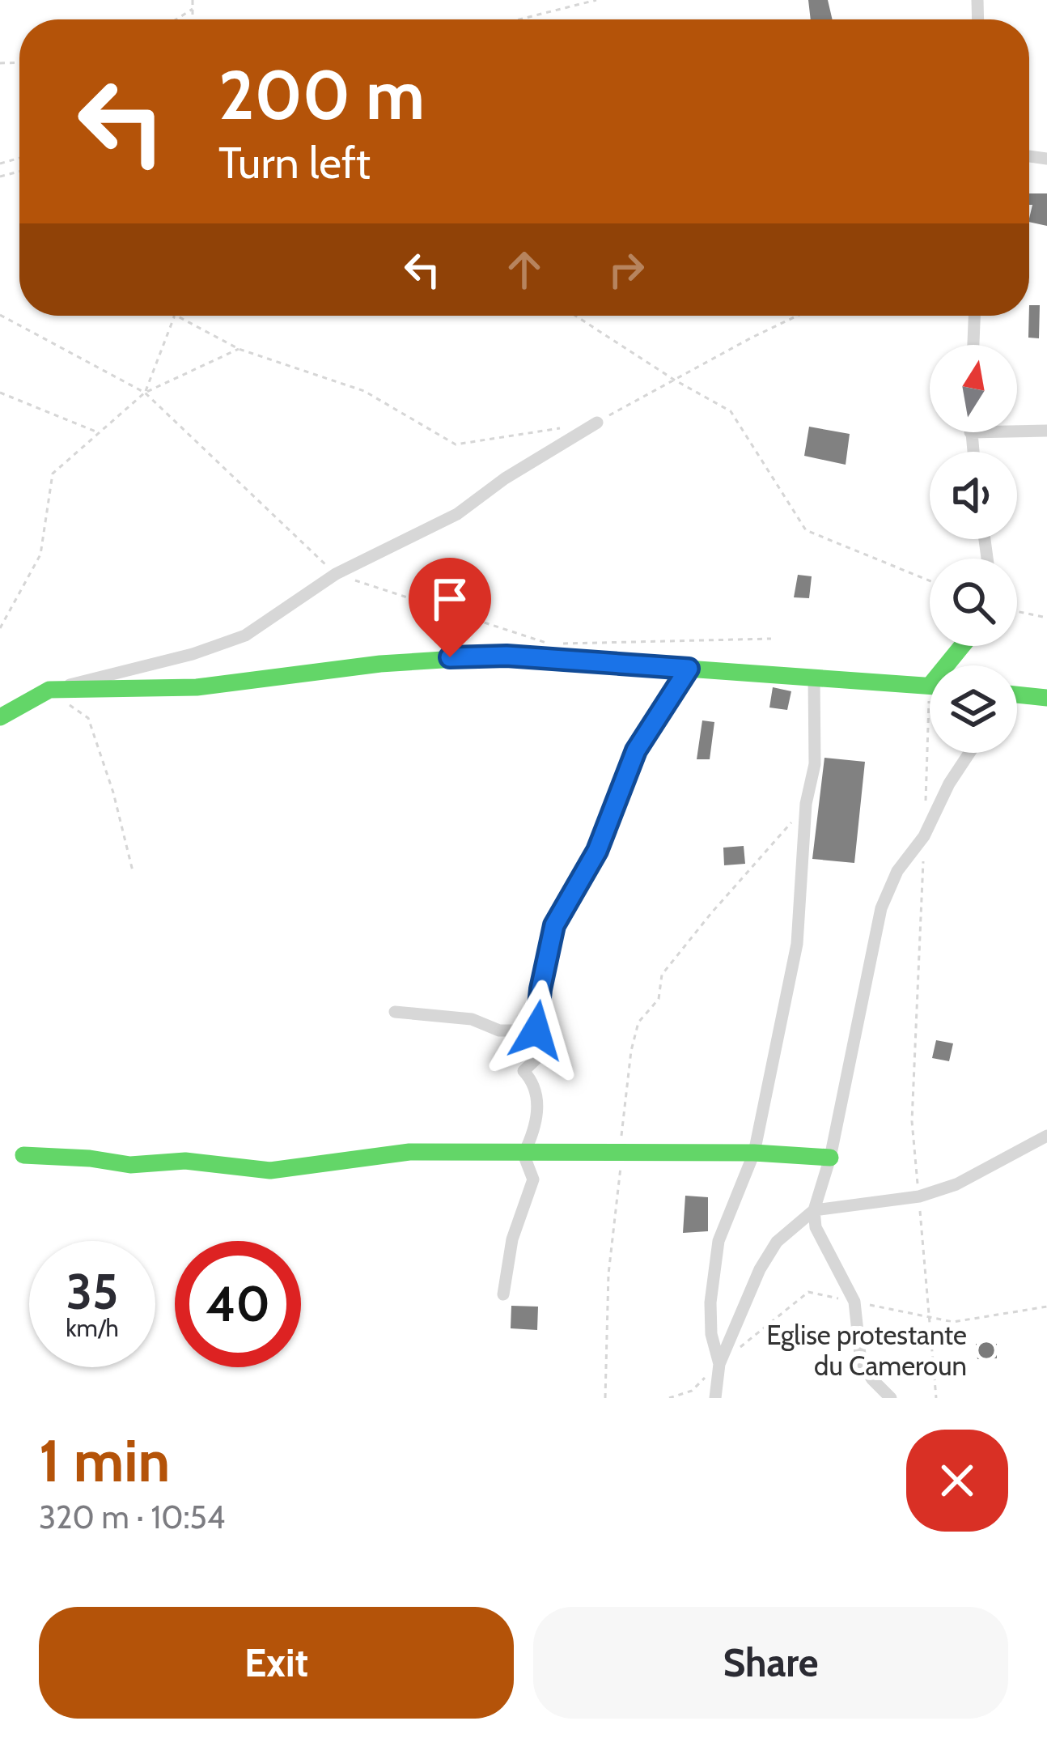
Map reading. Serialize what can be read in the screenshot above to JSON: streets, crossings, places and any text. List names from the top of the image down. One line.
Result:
{"places":["Eglise protestante du Cameroun"],"north":"top","page":{"turn":["200 m","Turn left"],"speed":"35 km/h","limit":"40","heading":["1 min","320 m · 10:54"],"buttons":["Exit","Share"]}}
